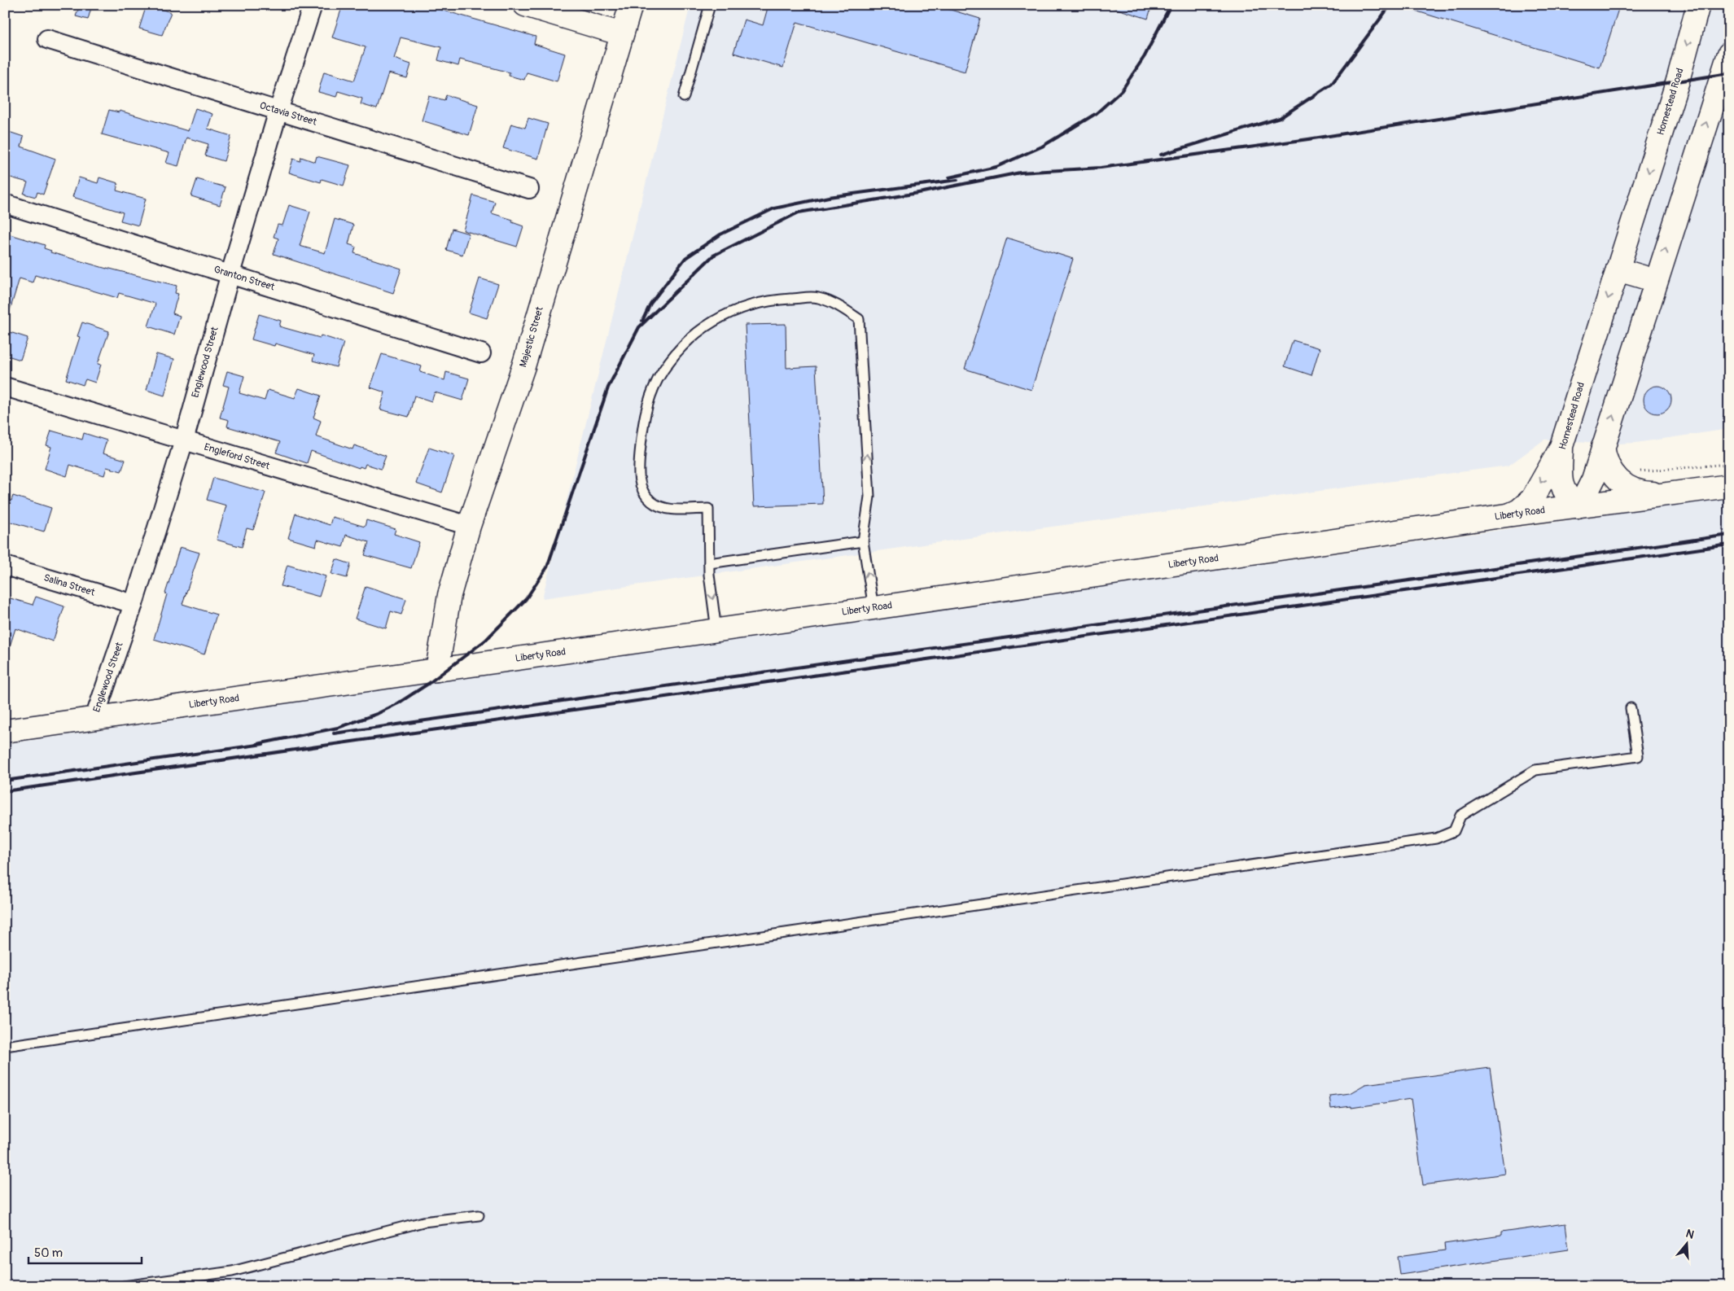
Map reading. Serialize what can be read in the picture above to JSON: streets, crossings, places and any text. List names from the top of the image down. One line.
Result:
{"streets":{"main road":["Homestead Road","Majestic Street","Liberty Road"],"street":["Octavia Street","Granton Street","Englewood Street","Engleford Street","Salina Street"]},"crossings":[["Homestead Road","Liberty Road"],["Octavia Street","Englewood Street"],["Granton Street","Englewood Street"],["Majestic Street","Engleford Street"],["Majestic Street","Liberty Road"],["Englewood Street","Engleford Street"],["Englewood Street","Liberty Road"],["Englewood Street","Salina Street"]],"scale_bar":"50 m","north":"top"}
